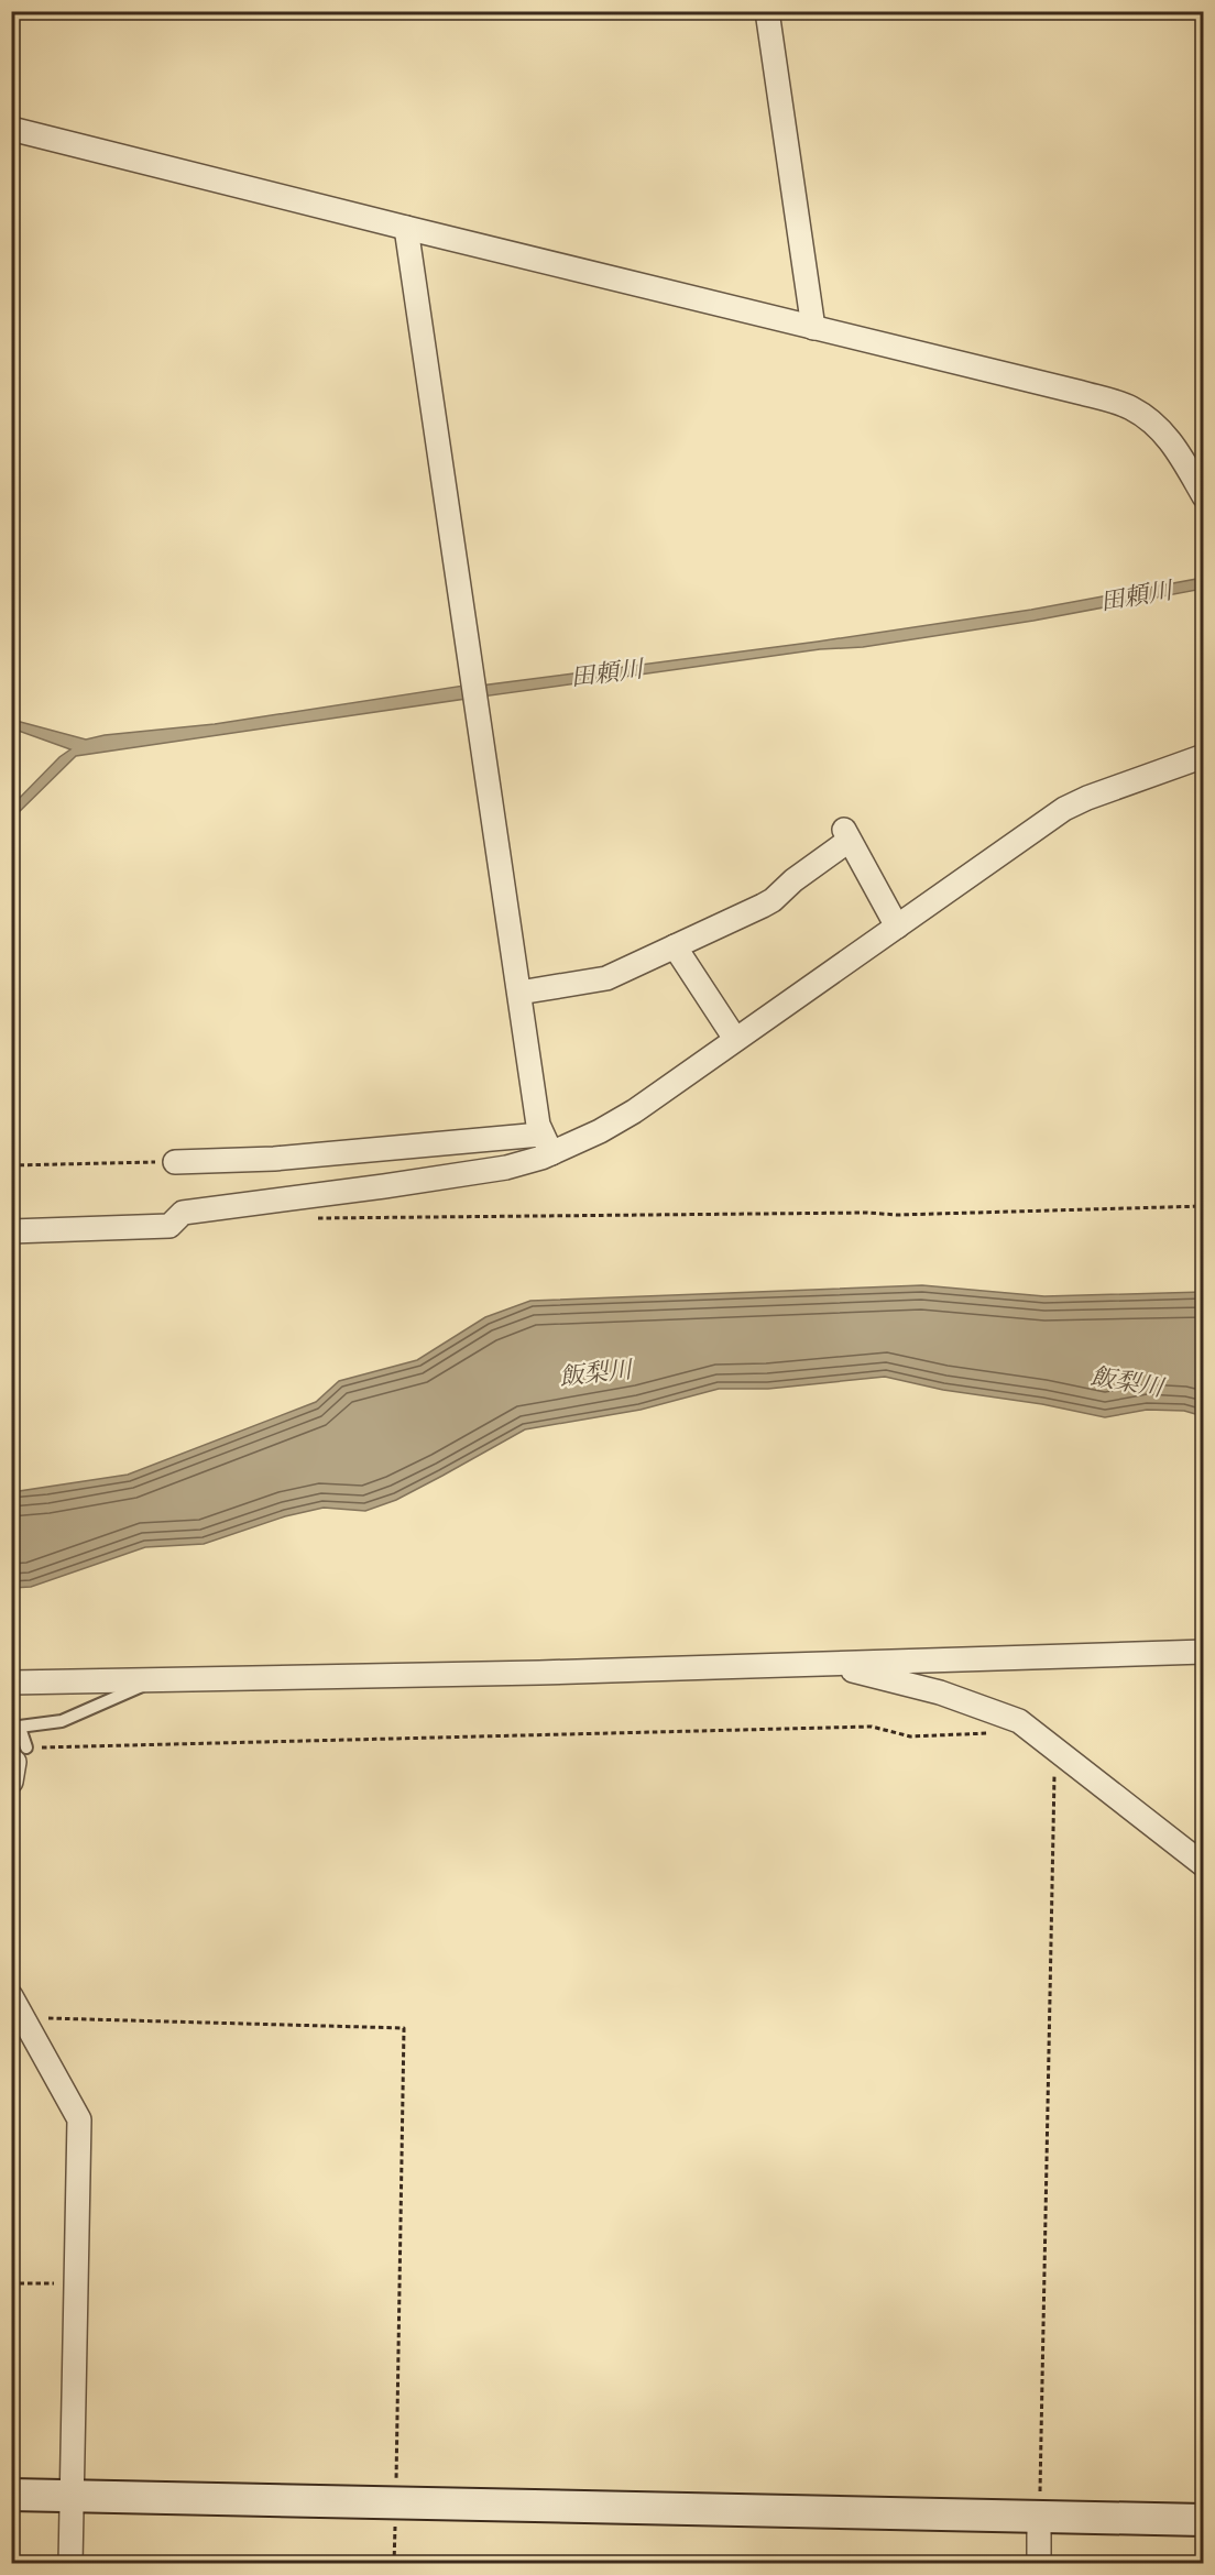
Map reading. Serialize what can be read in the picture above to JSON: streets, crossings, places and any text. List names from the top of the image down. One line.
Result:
{"water":["田頼川","飯梨川"]}
